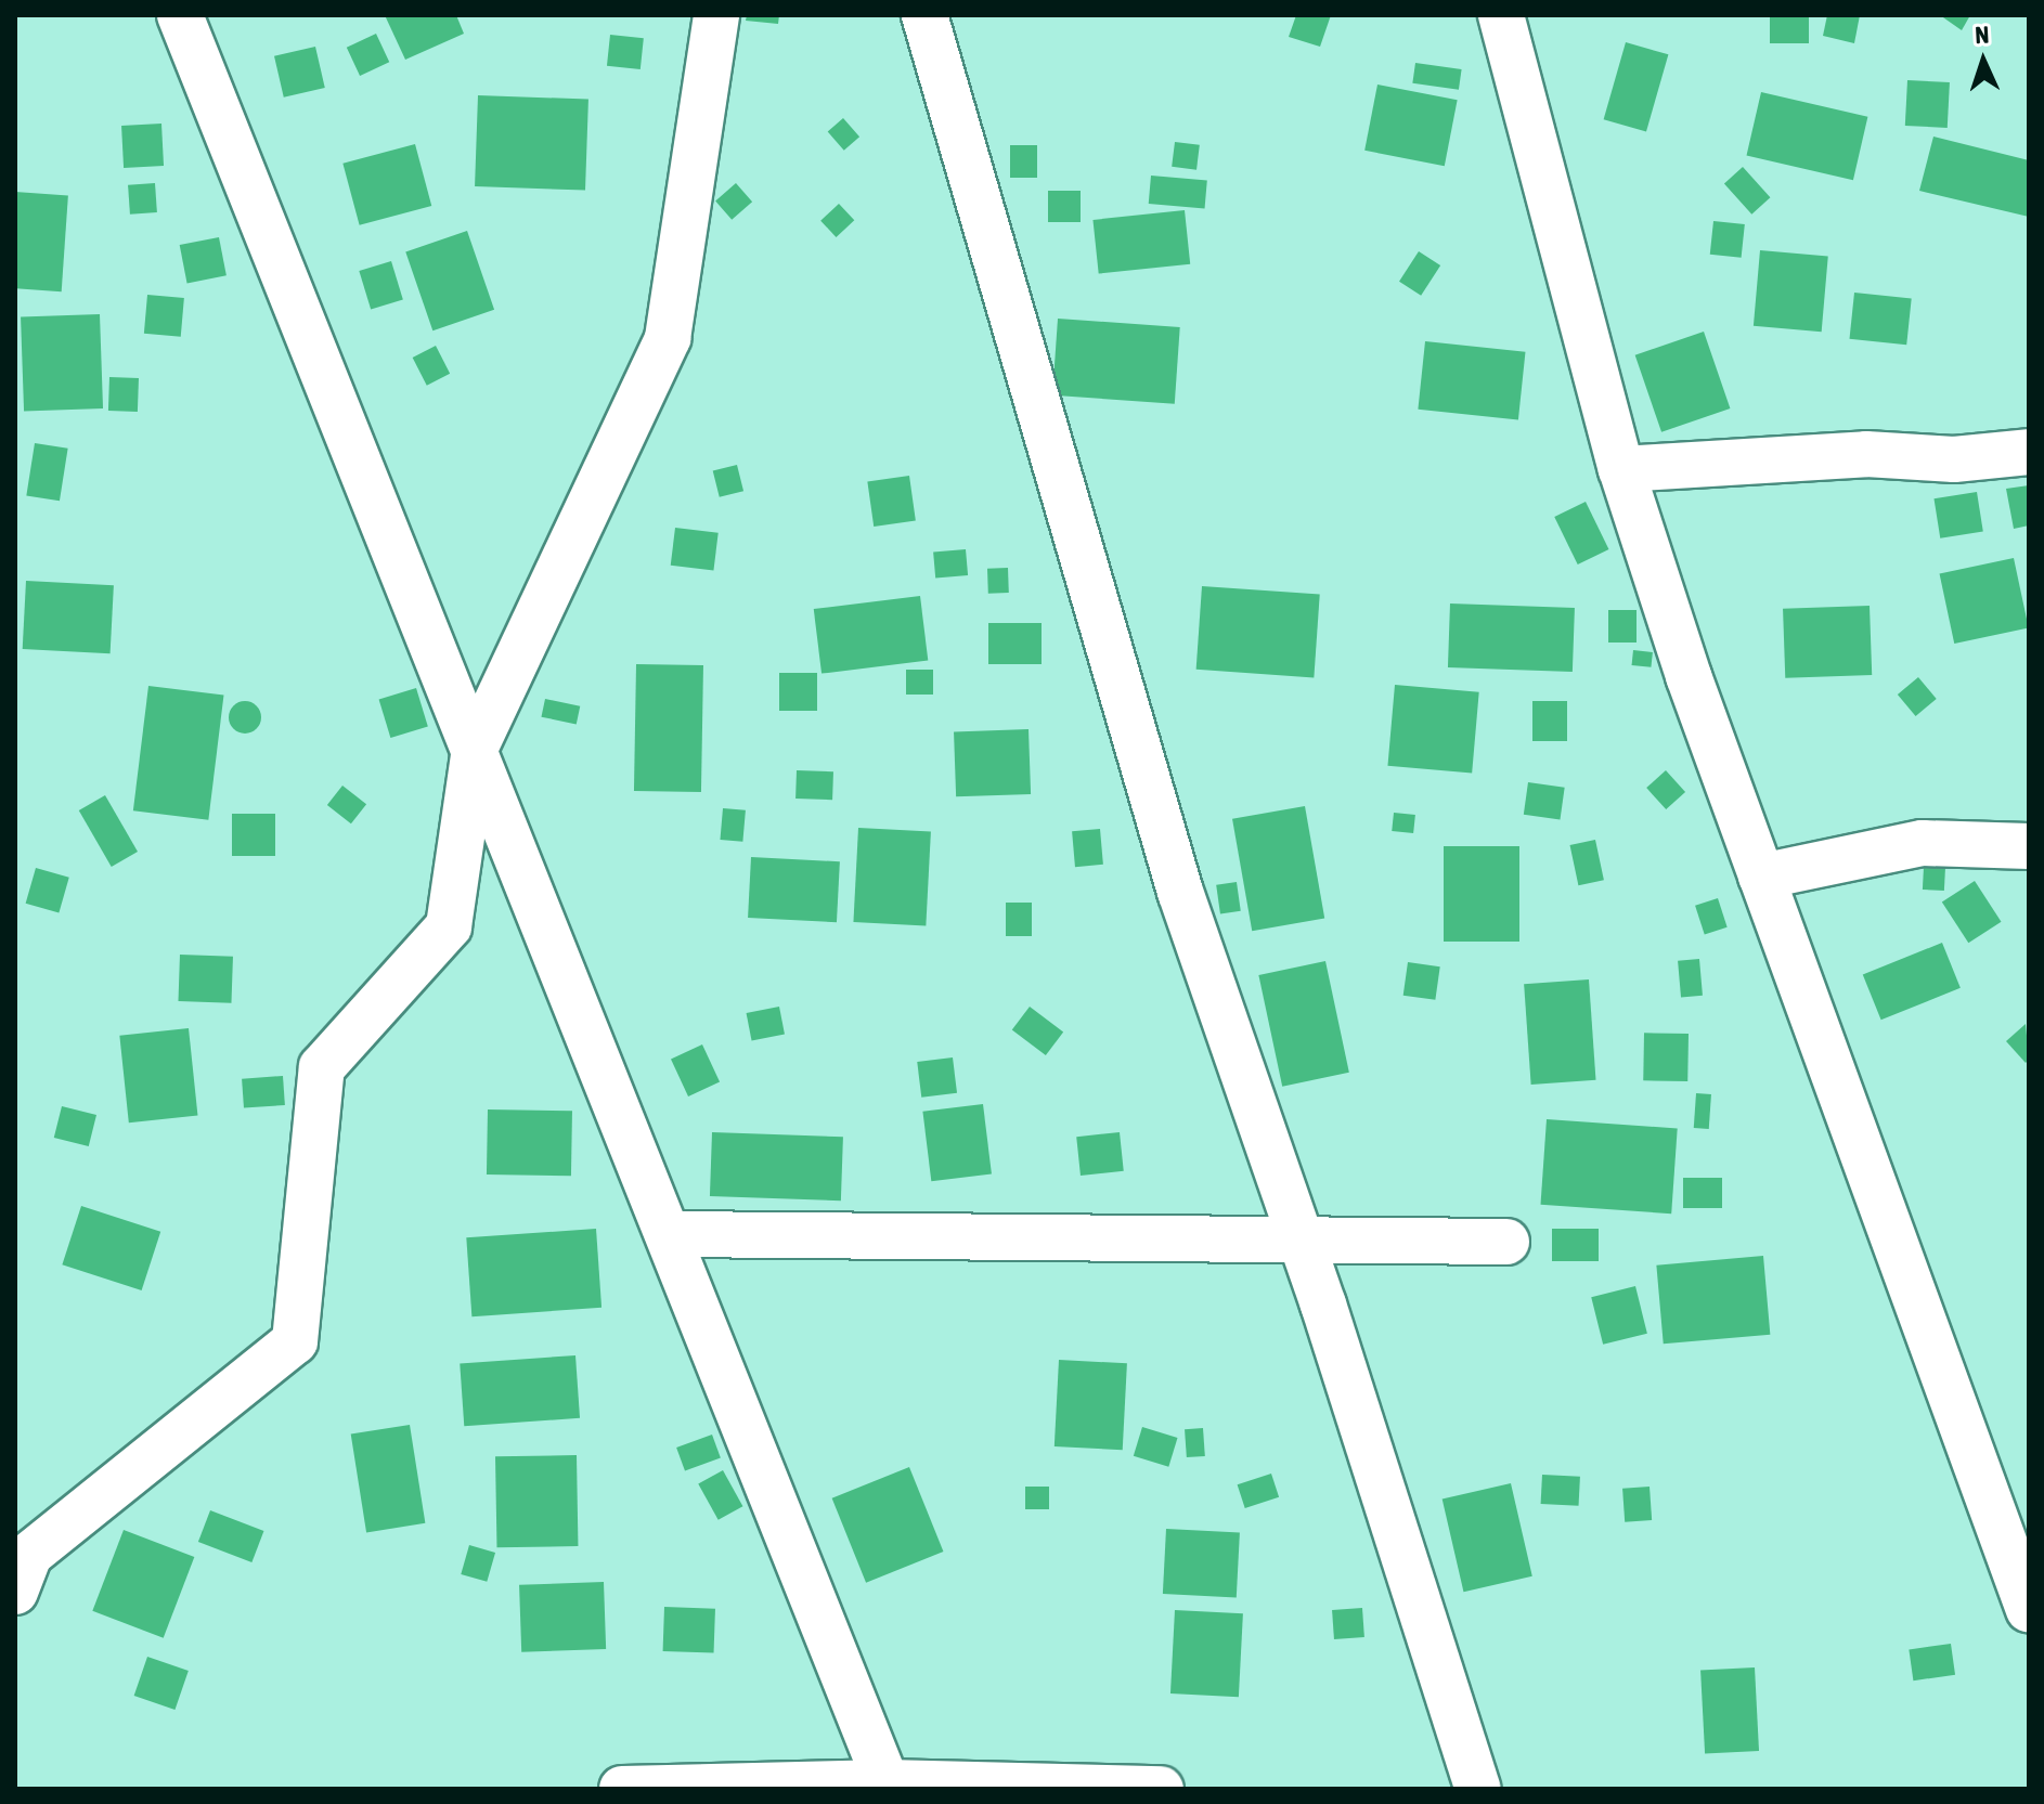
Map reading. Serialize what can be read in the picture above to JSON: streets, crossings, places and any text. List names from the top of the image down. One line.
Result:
{"north":"top"}
